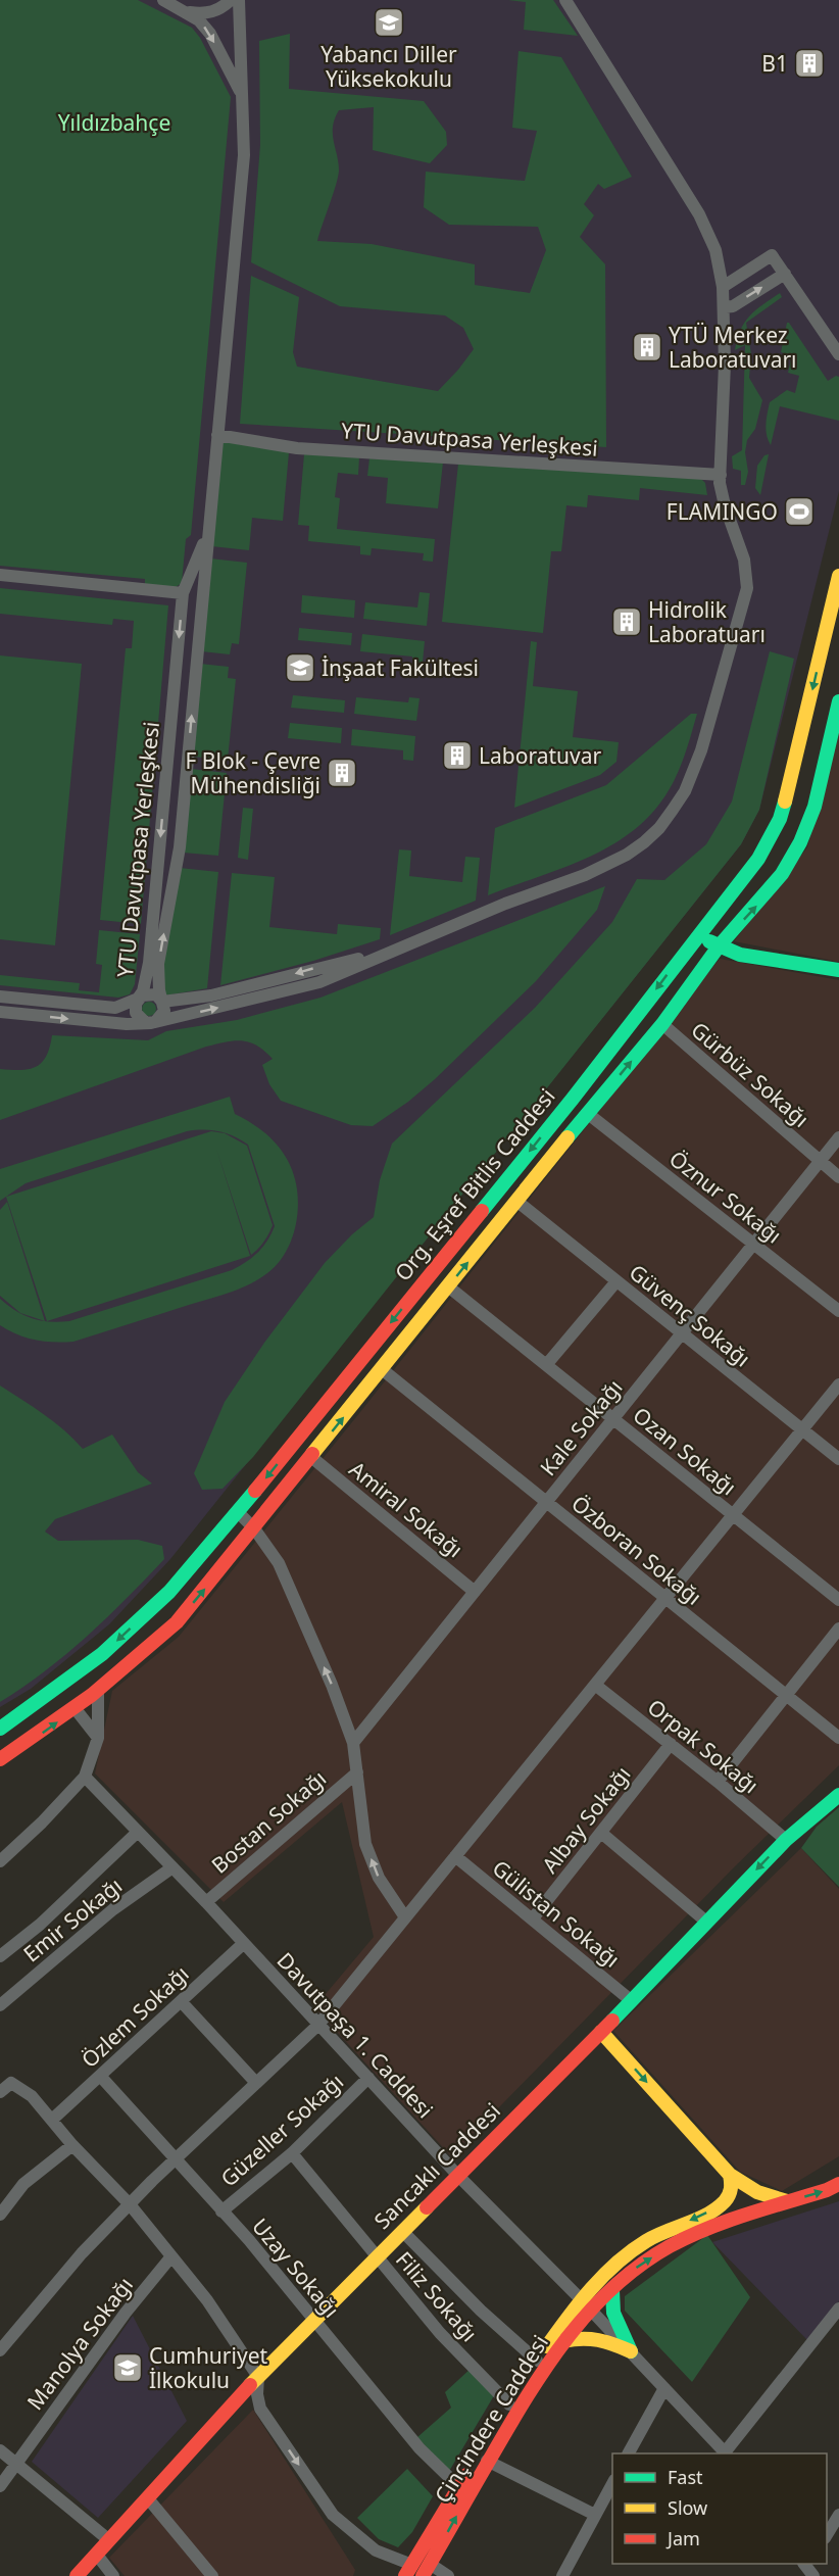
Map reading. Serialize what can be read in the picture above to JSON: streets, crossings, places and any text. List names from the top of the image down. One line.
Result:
{"streets":{"street":["YTU Davutpasa Yerleşkesi","Gürbüz Sokağı","Org. Eşref Bitlis Caddesi","Öznur Sokağı","Güvenç Sokağı","Kale Sokağı","Ozan Sokağı","Amiral Sokağı","Özboran Sokağı","Orpak Sokağı","Albay Sokağı","Bostan Sokağı","Gülistan Sokağı","Emir Sokağı","Özlem Sokağı","Davutpaşa 1. Caddesi","Güzeller Sokağı","Sancaklı Caddesi","Uzay Sokağı","Filiz Sokağı","Manolya Sokağı","Çinçindere Caddesi"]},"crossings":[["Gürbüz Sokağı","Org. Eşref Bitlis Caddesi"],["Gürbüz Sokağı","Kale Sokağı"],["Org. Eşref Bitlis Caddesi","Öznur Sokağı"],["Org. Eşref Bitlis Caddesi","Güvenç Sokağı"],["Org. Eşref Bitlis Caddesi","Ozan Sokağı"],["Org. Eşref Bitlis Caddesi","Amiral Sokağı"],["Org. Eşref Bitlis Caddesi","Özboran Sokağı"],["Öznur Sokağı","Kale Sokağı"],["Güvenç Sokağı","Kale Sokağı"],["Kale Sokağı","Ozan Sokağı"],["Kale Sokağı","Amiral Sokağı"],["Kale Sokağı","Özboran Sokağı"],["Orpak Sokağı","Albay Sokağı"],["Orpak Sokağı","Sancaklı Caddesi"],["Albay Sokağı","Gülistan Sokağı"],["Bostan Sokağı","Davutpaşa 1. Caddesi"],["Gülistan Sokağı","Sancaklı Caddesi"],["Emir Sokağı","Davutpaşa 1. Caddesi"],["Özlem Sokağı","Davutpaşa 1. Caddesi"],["Özlem Sokağı","Uzay Sokağı"],["Davutpaşa 1. Caddesi","Güzeller Sokağı"],["Davutpaşa 1. Caddesi","Sancaklı Caddesi"],["Davutpaşa 1. Caddesi","Çinçindere Caddesi"],["Güzeller Sokağı","Uzay Sokağı"],["Güzeller Sokağı","Filiz Sokağı"],["Sancaklı Caddesi","Uzay Sokağı"],["Sancaklı Caddesi","Filiz Sokağı"],["Uzay Sokağı","Çinçindere Caddesi"],["Filiz Sokağı","Çinçindere Caddesi"]],"parks":["Yıldızbahçe"],"places":{"school or university":["Yabancı Diller Yüksekokulu","İnşaat Fakültesi","Cumhuriyet İlkokulu"],"building":["B1","YTÜ Merkez Laboratuvarı","Hidrolik Laboratuarı","Laboratuvar","F Blok - Çevre Mühendisliği"],"sports":["FLAMINGO"]},"legend":["Fast","Slow","Jam"]}
